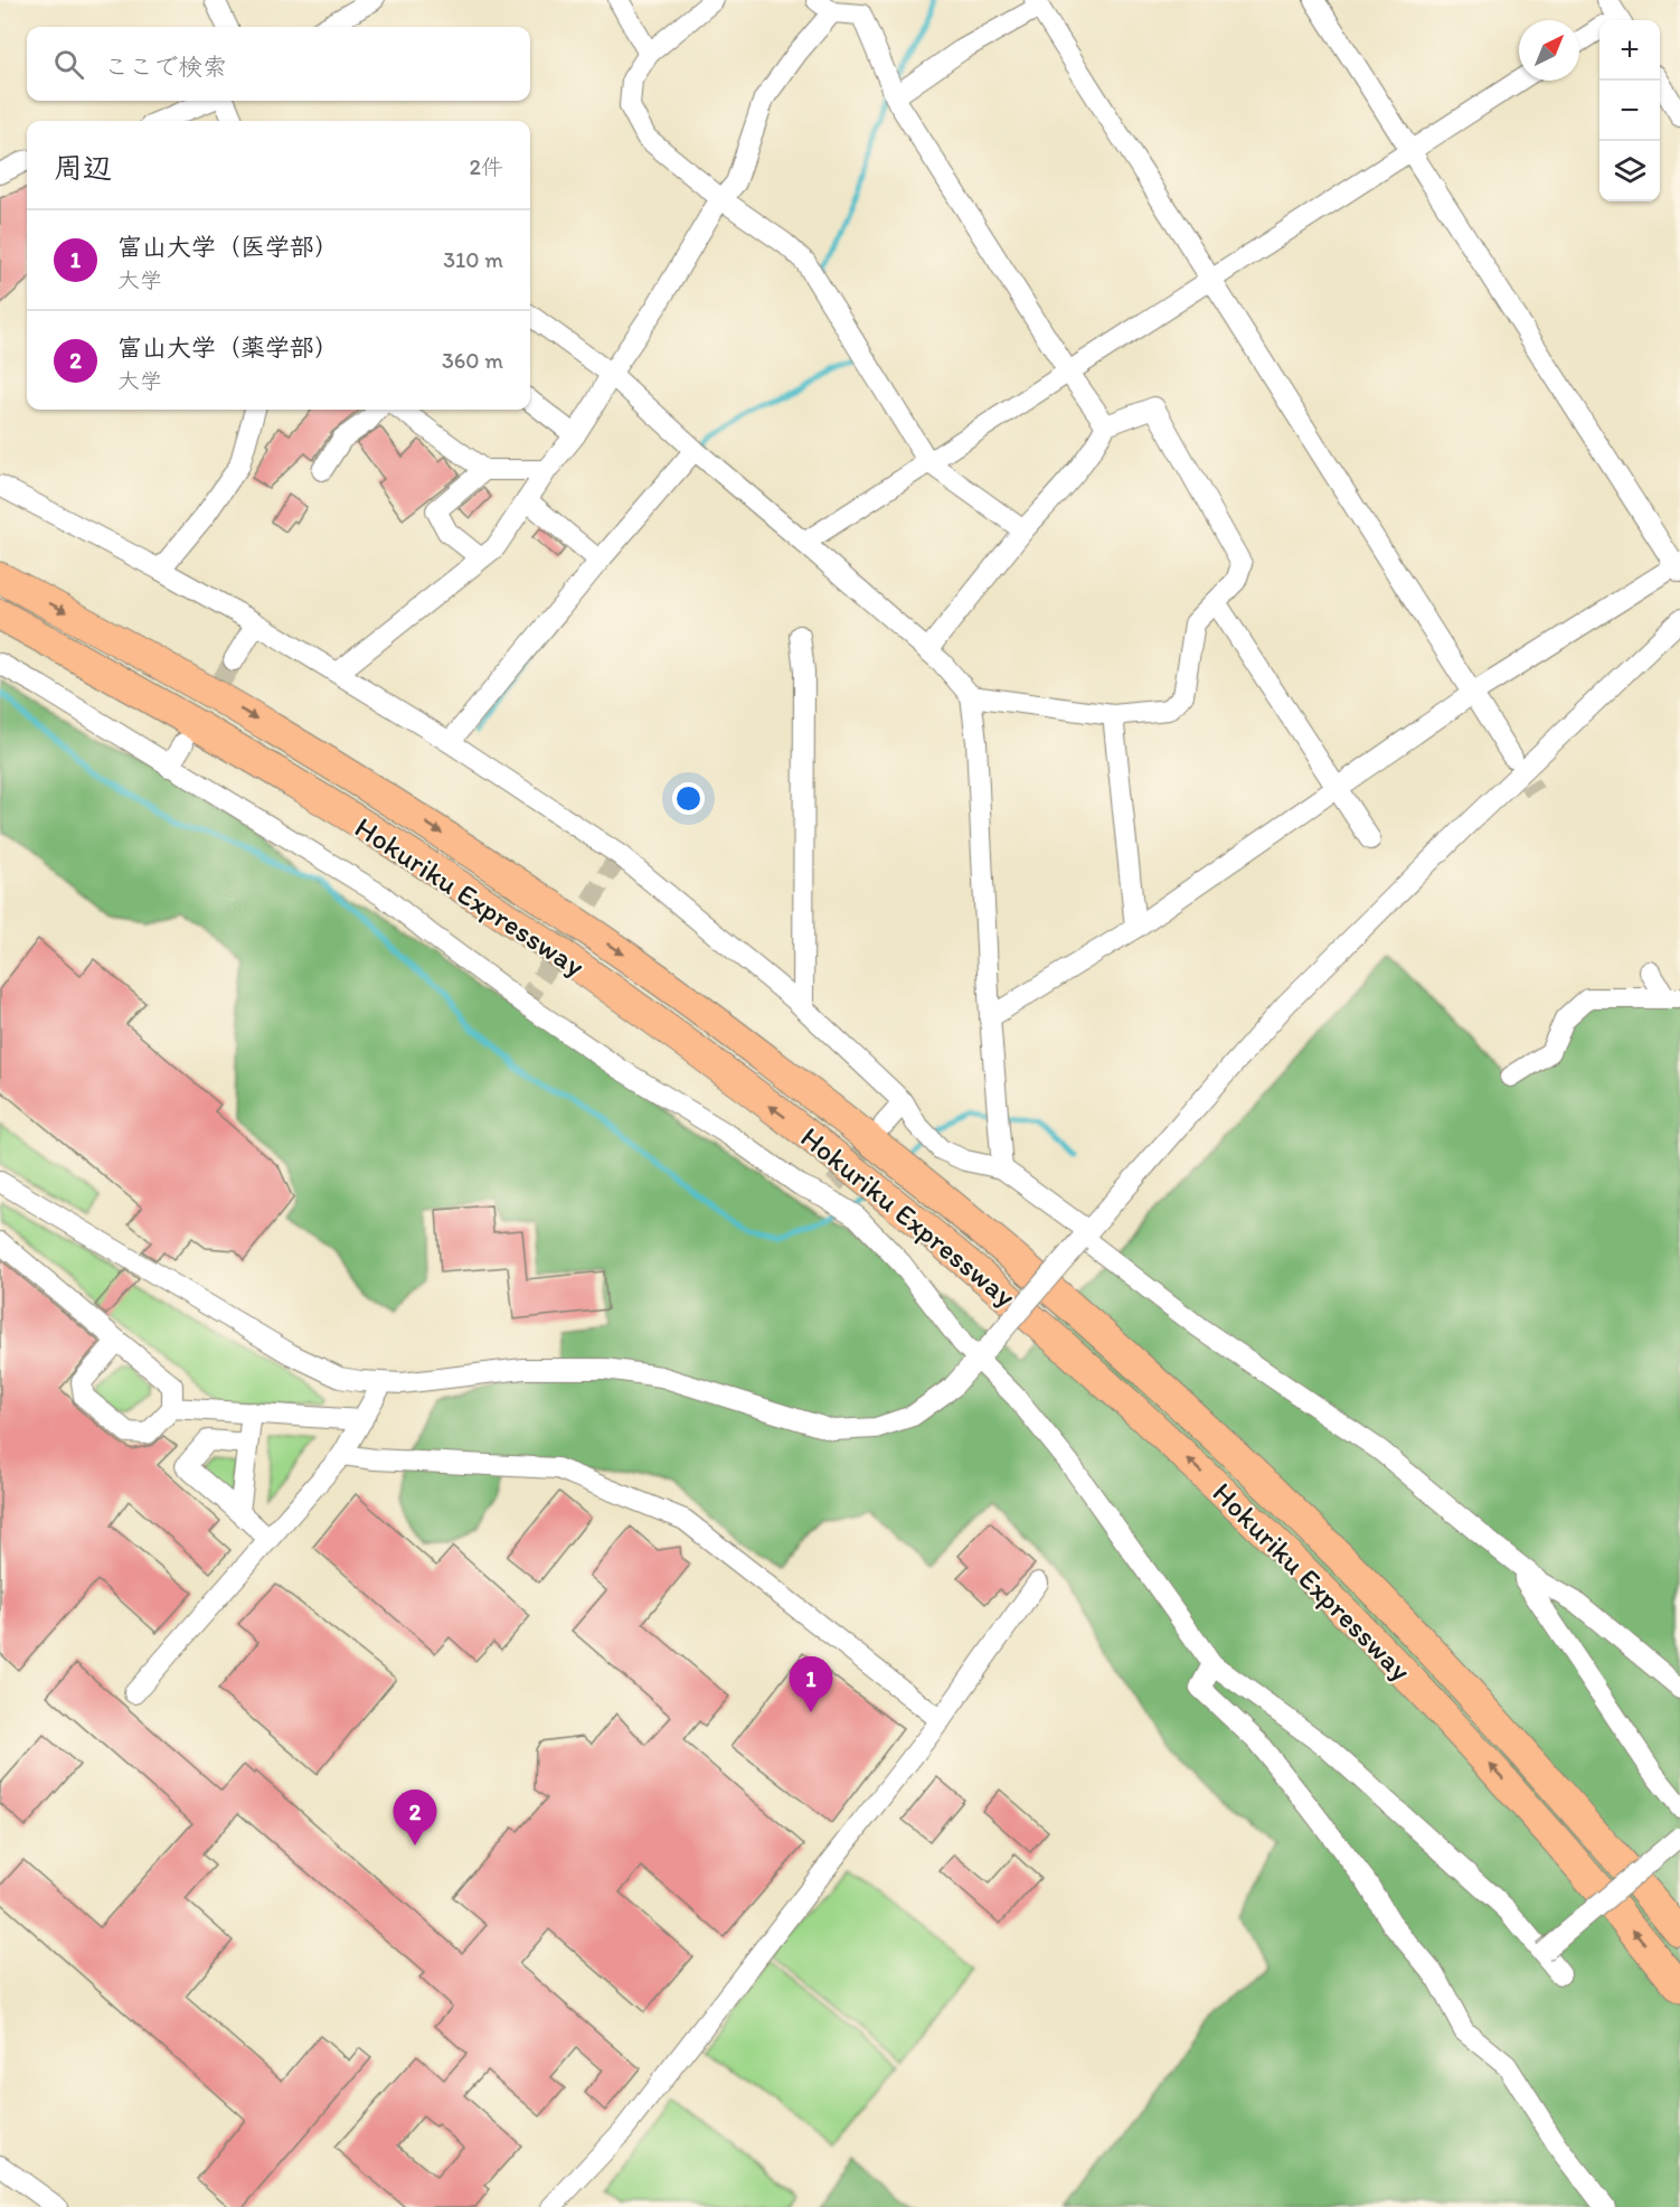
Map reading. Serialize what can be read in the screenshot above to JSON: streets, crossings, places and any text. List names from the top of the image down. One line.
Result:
{"streets":{"highway":["Hokuriku Expressway"]},"north":"top right","page":{"map_buttons":["+","−"],"search":"ここで検索","heading":["周辺","2件"],"list":[{"mark":"1","name":"富山大学（医学部）","note":"大学","value":"310 m"},{"mark":"2","name":"富山大学（薬学部）","note":"大学","value":"360 m"}],"pins":["1","2"]}}
